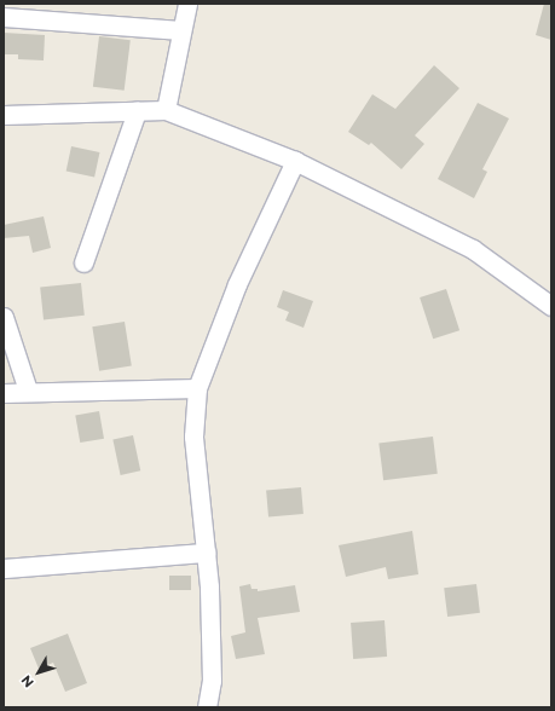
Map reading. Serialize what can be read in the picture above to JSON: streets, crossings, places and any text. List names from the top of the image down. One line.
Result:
{"north":"bottom left"}
